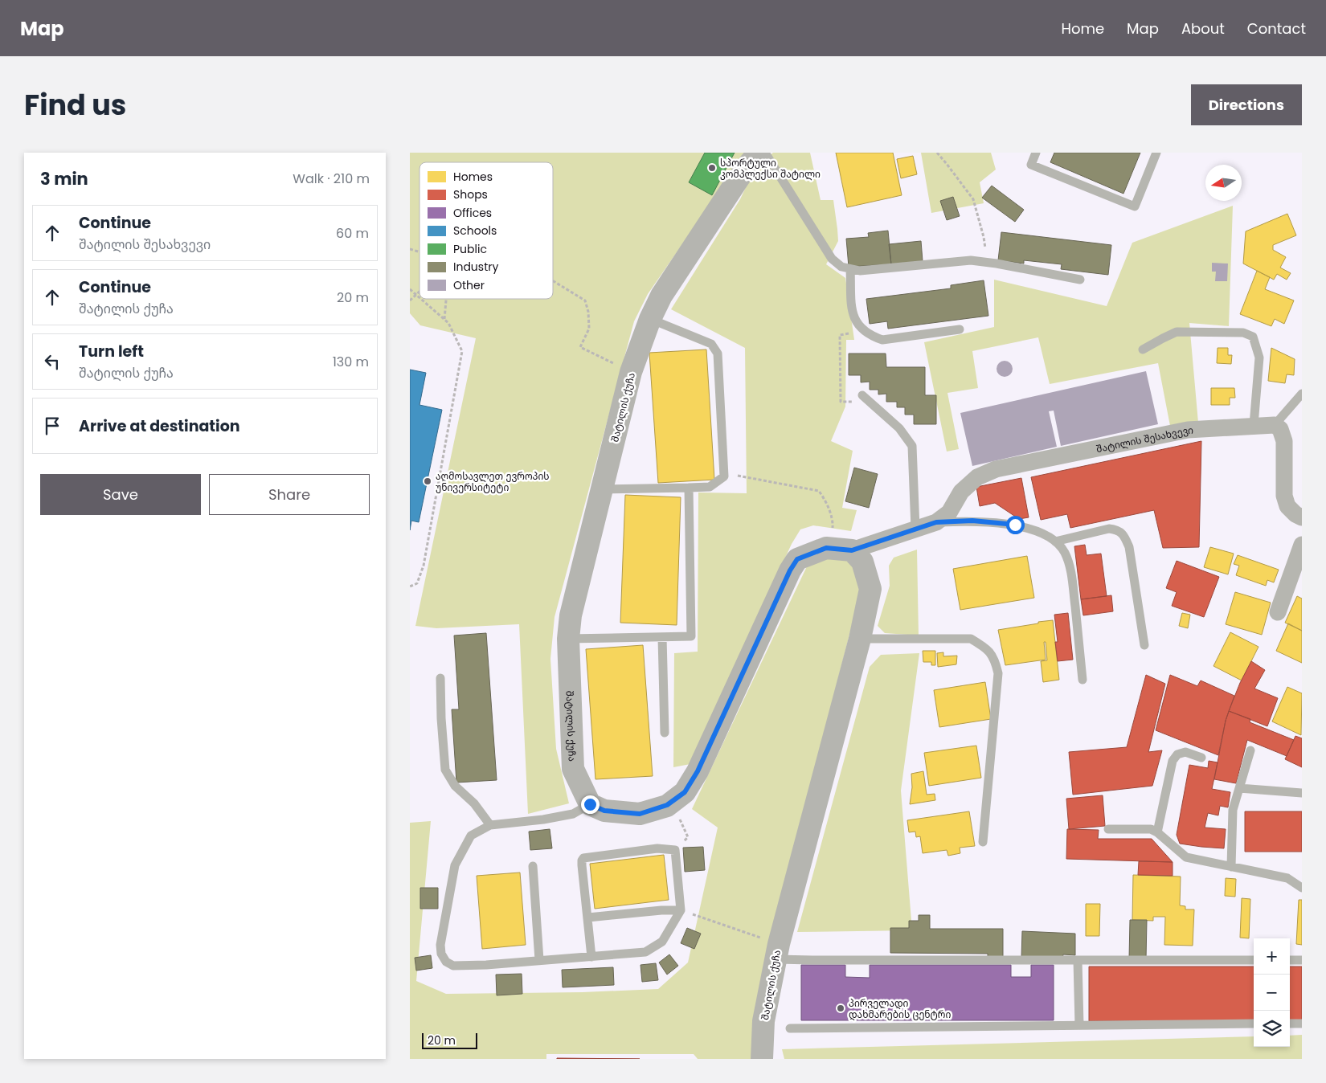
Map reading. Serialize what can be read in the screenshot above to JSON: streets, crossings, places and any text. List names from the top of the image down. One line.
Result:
{"streets":{"street":["შატილის ქუჩა","შატილის შესახვევი"]},"crossings":[["შატილის ქუჩა","შატილის შესახვევი"]],"places":["სპორტული კომპლექსი შატილი","აღმოსავლეთ ევროპის უნივერსიტეტი","პირველადი დახმარების ცენტრი"],"legend":["Homes","Shops","Offices","Schools","Public","Industry","Other"],"scale_bar":"20 m","north":"left","page":{"header":"Map","nav":["Home","Map","About","Contact"],"title":"Find us","buttons":["Directions",["Save","Share"]],"heading":["3 min","Walk · 210 m"],"list":[["Continue","შატილის შესახვევი","60 m"],["Continue","შატილის ქუჩა","20 m"],["Turn left","შატილის ქუჩა","130 m"],"Arrive at destination"],"map_buttons":["+","−"],"scale":"20 m"}}
